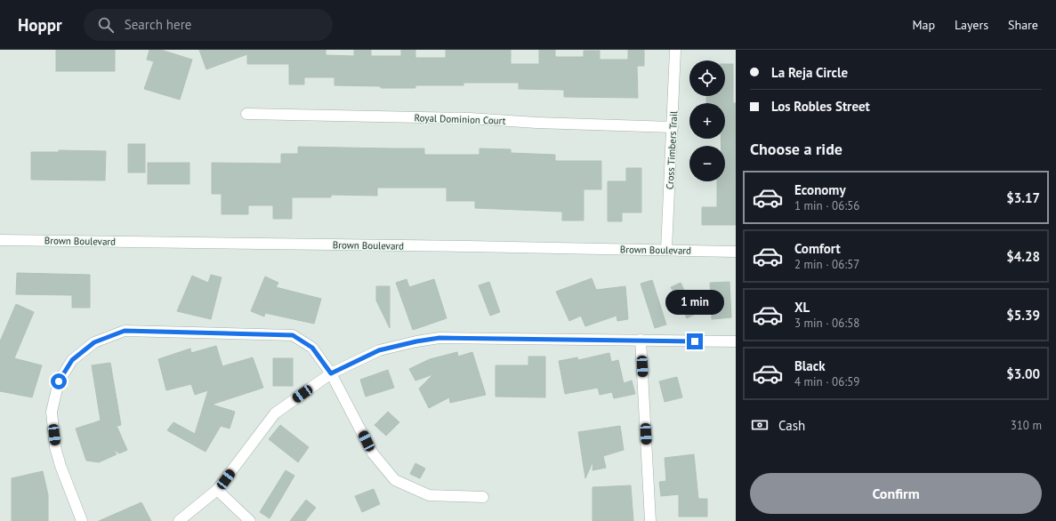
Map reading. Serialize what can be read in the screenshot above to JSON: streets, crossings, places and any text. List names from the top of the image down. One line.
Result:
{"streets":{"street":["Royal Dominion Court","Cross Timbers Trail","Brown Boulevard"]},"crossings":[["Royal Dominion Court","Cross Timbers Trail"],["Cross Timbers Trail","Brown Boulevard"]],"page":{"header":"Hoppr","search":"Search here","nav":["Map","Layers","Share"],"banner":["La Reja Circle","Los Robles Street"],"map_buttons":["+","−"],"heading":"Choose a ride","list":[{"name":"Economy","note":"1 min · 06:56","value":"$3.17"},{"name":"Comfort","note":"2 min · 06:57","value":"$4.28"},{"name":"XL","note":"3 min · 06:58","value":"$5.39"},{"name":"Black","note":"4 min · 06:59","value":"$3.00"}],"bubble":"1 min","pay":["Cash","310 m"],"buttons":"Confirm"}}
